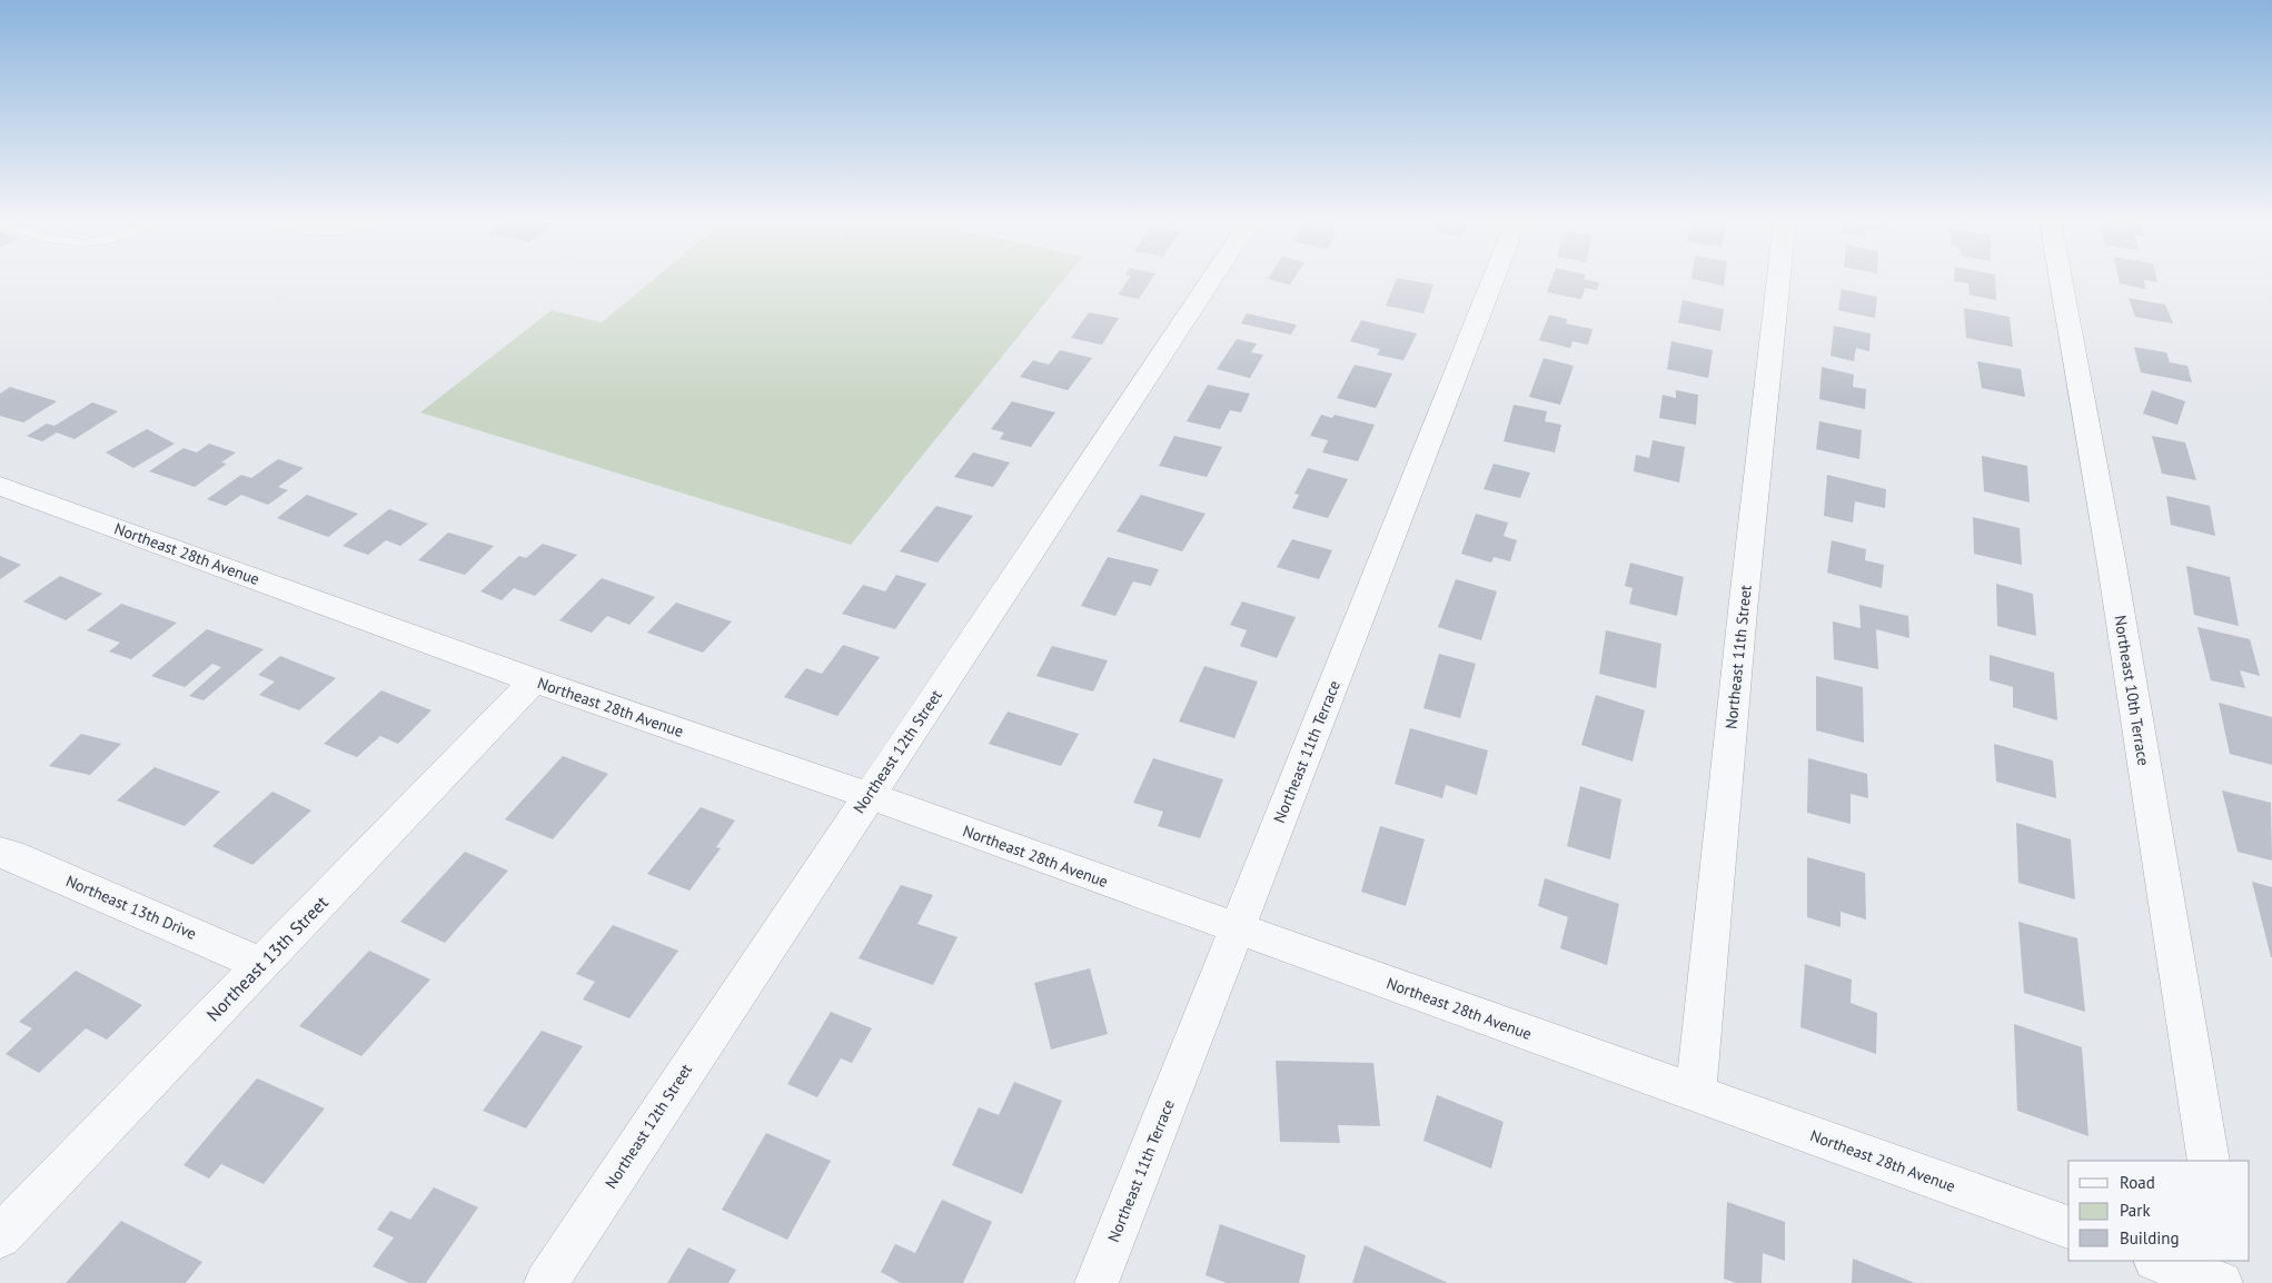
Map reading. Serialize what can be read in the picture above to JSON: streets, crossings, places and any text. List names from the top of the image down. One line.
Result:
{"streets":{"street":["Northeast 28th Avenue","Northeast 11th Street","Northeast 10th Terrace","Northeast 12th Street","Northeast 11th Terrace","Northeast 13th Drive","Northeast 13th Street"]},"crossings":[["Northeast 28th Avenue","Northeast 11th Street"],["Northeast 28th Avenue","Northeast 12th Street"],["Northeast 28th Avenue","Northeast 11th Terrace"],["Northeast 28th Avenue","Northeast 13th Street"],["Northeast 13th Drive","Northeast 13th Street"]],"legend":["Road","Park","Building"]}
